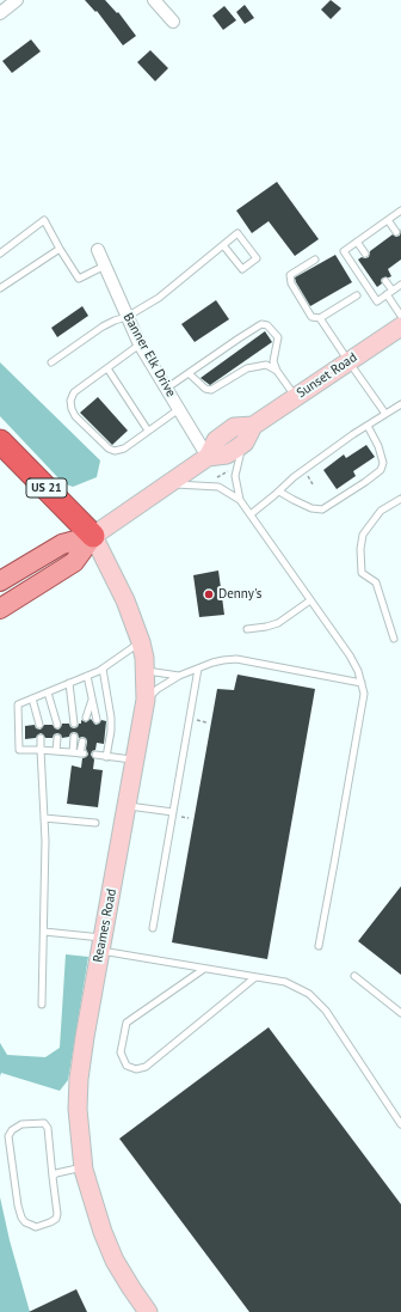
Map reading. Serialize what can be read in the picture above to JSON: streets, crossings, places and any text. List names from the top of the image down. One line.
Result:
{"streets":{"highway":["US 21"],"main road":["Sunset Road","Reames Road"],"street":["Banner Elk Drive"]},"crossings":[["Banner Elk Drive","Sunset Road"],["Sunset Road","US 21"],["Sunset Road","Reames Road"],["US 21","Reames Road"]],"places":["Denny's"]}
